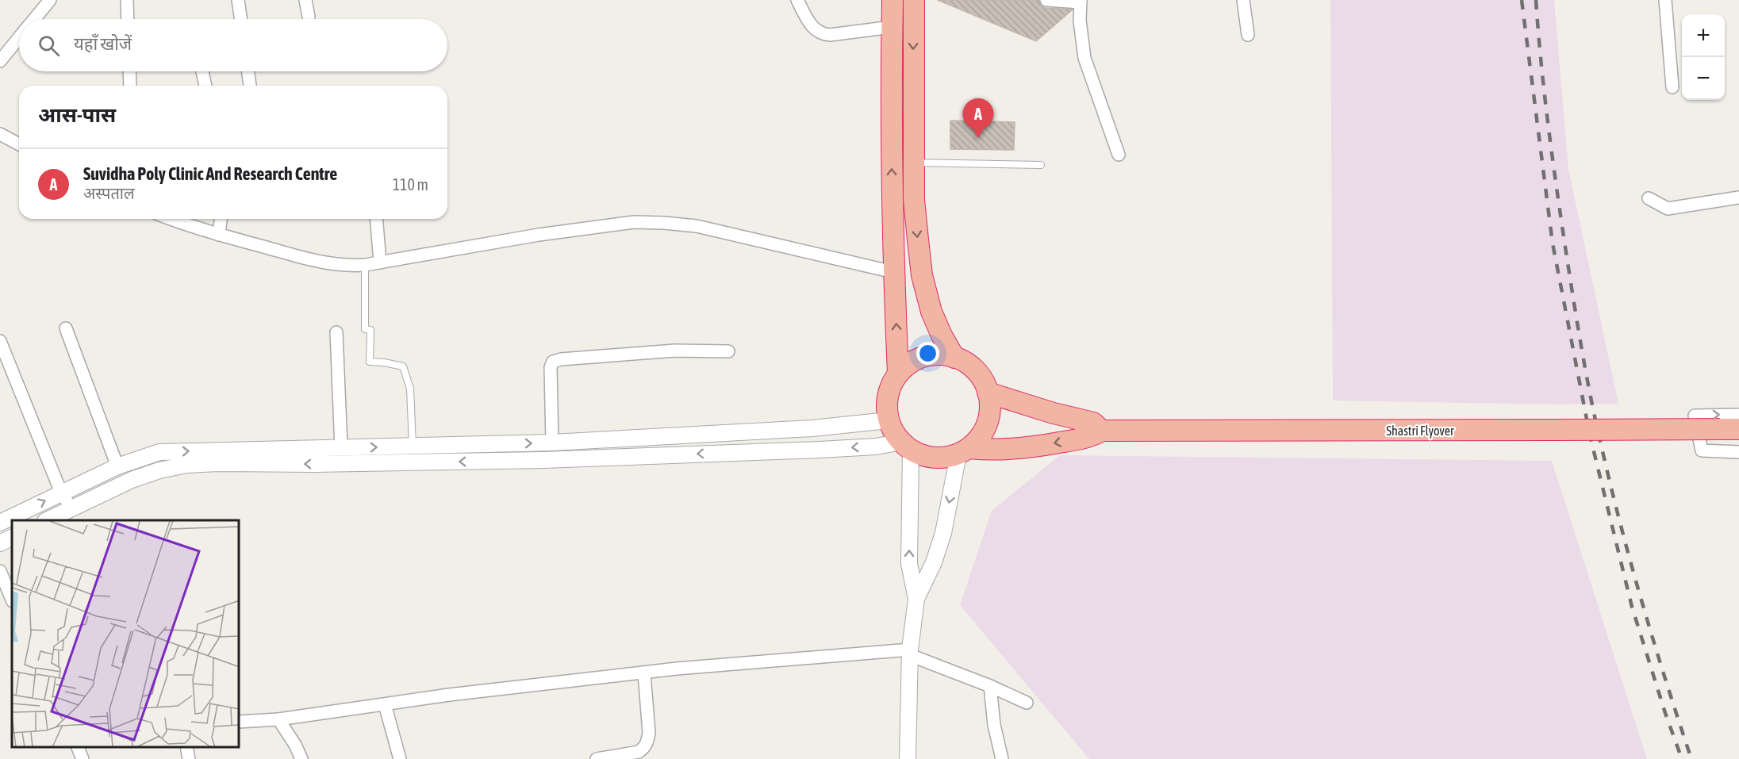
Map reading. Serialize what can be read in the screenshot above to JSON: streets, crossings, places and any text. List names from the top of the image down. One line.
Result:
{"streets":{"highway":["Shastri Flyover"]},"page":{"map_buttons":["+","−"],"search":"यहाँ खोजें","heading":"आस-पास","pins":"A","list":[{"mark":"A","name":"Suvidha Poly Clinic And Research Centre","note":"अस्पताल","value":"110 m"}]}}
